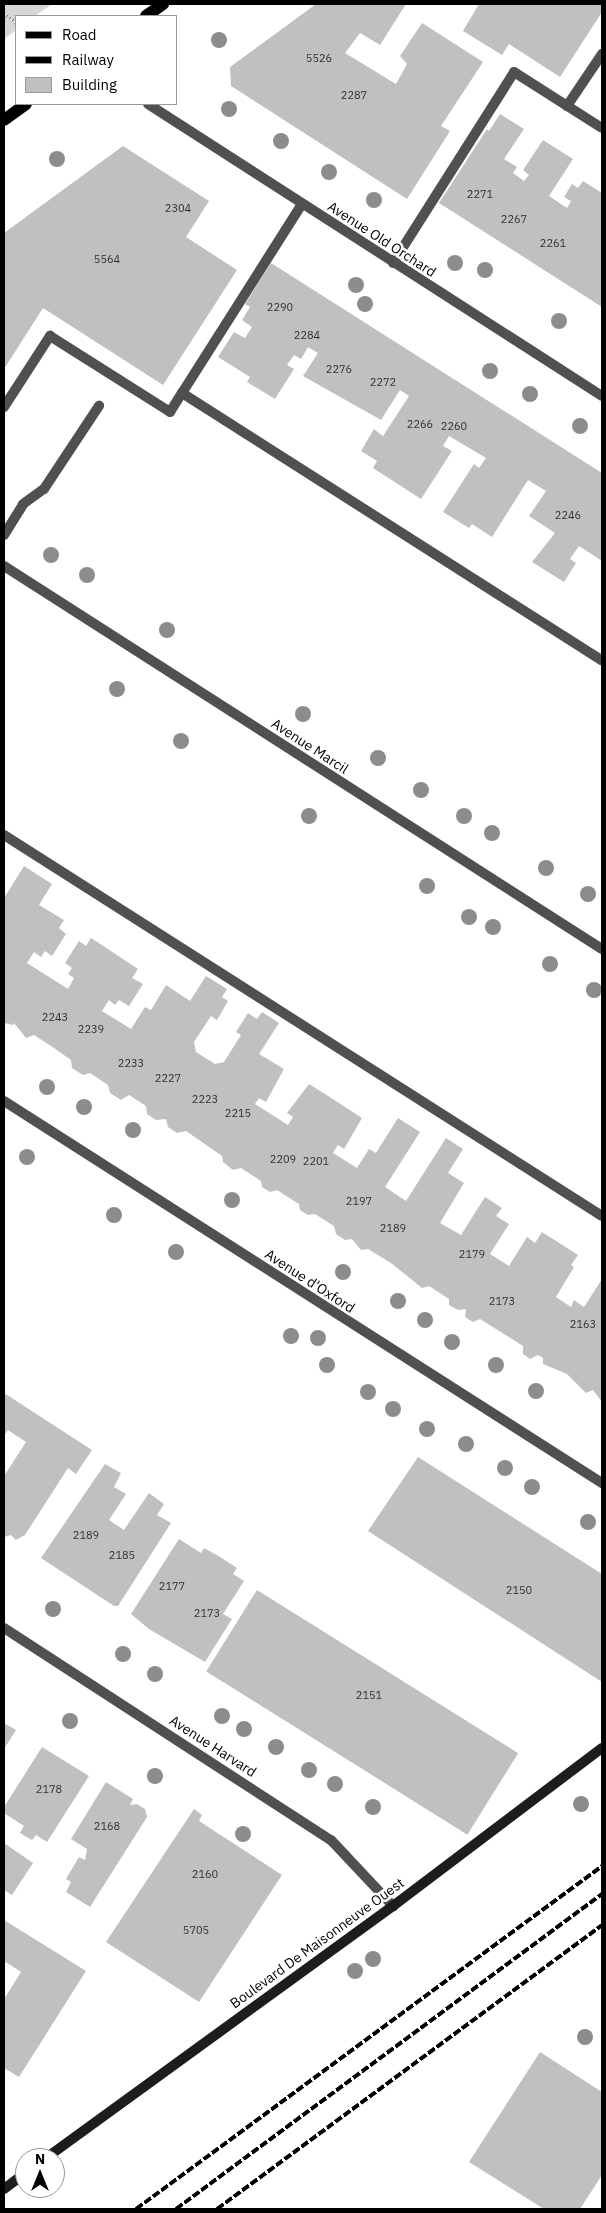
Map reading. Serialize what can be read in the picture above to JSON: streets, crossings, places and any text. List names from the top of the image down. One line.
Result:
{"streets":{"street":["Avenue Old Orchard","Avenue Marcil","Avenue d'Oxford","Avenue Harvard","Boulevard De Maisonneuve Ouest"]},"crossings":[["Avenue Harvard","Boulevard De Maisonneuve Ouest"]],"house_numbers":["5526","2287","2271","2304","2267","2261","5564","2290","2284","2276","2272","2266","2260","2246","2243","2239","2233","2227","2223","2215","2209","2201","2197","2189","2179","2173","2163","2189","2185","2177","2150","2173","2151","2178","2168","2160","5705"],"legend":["Road","Railway","Building"],"north":"top"}
